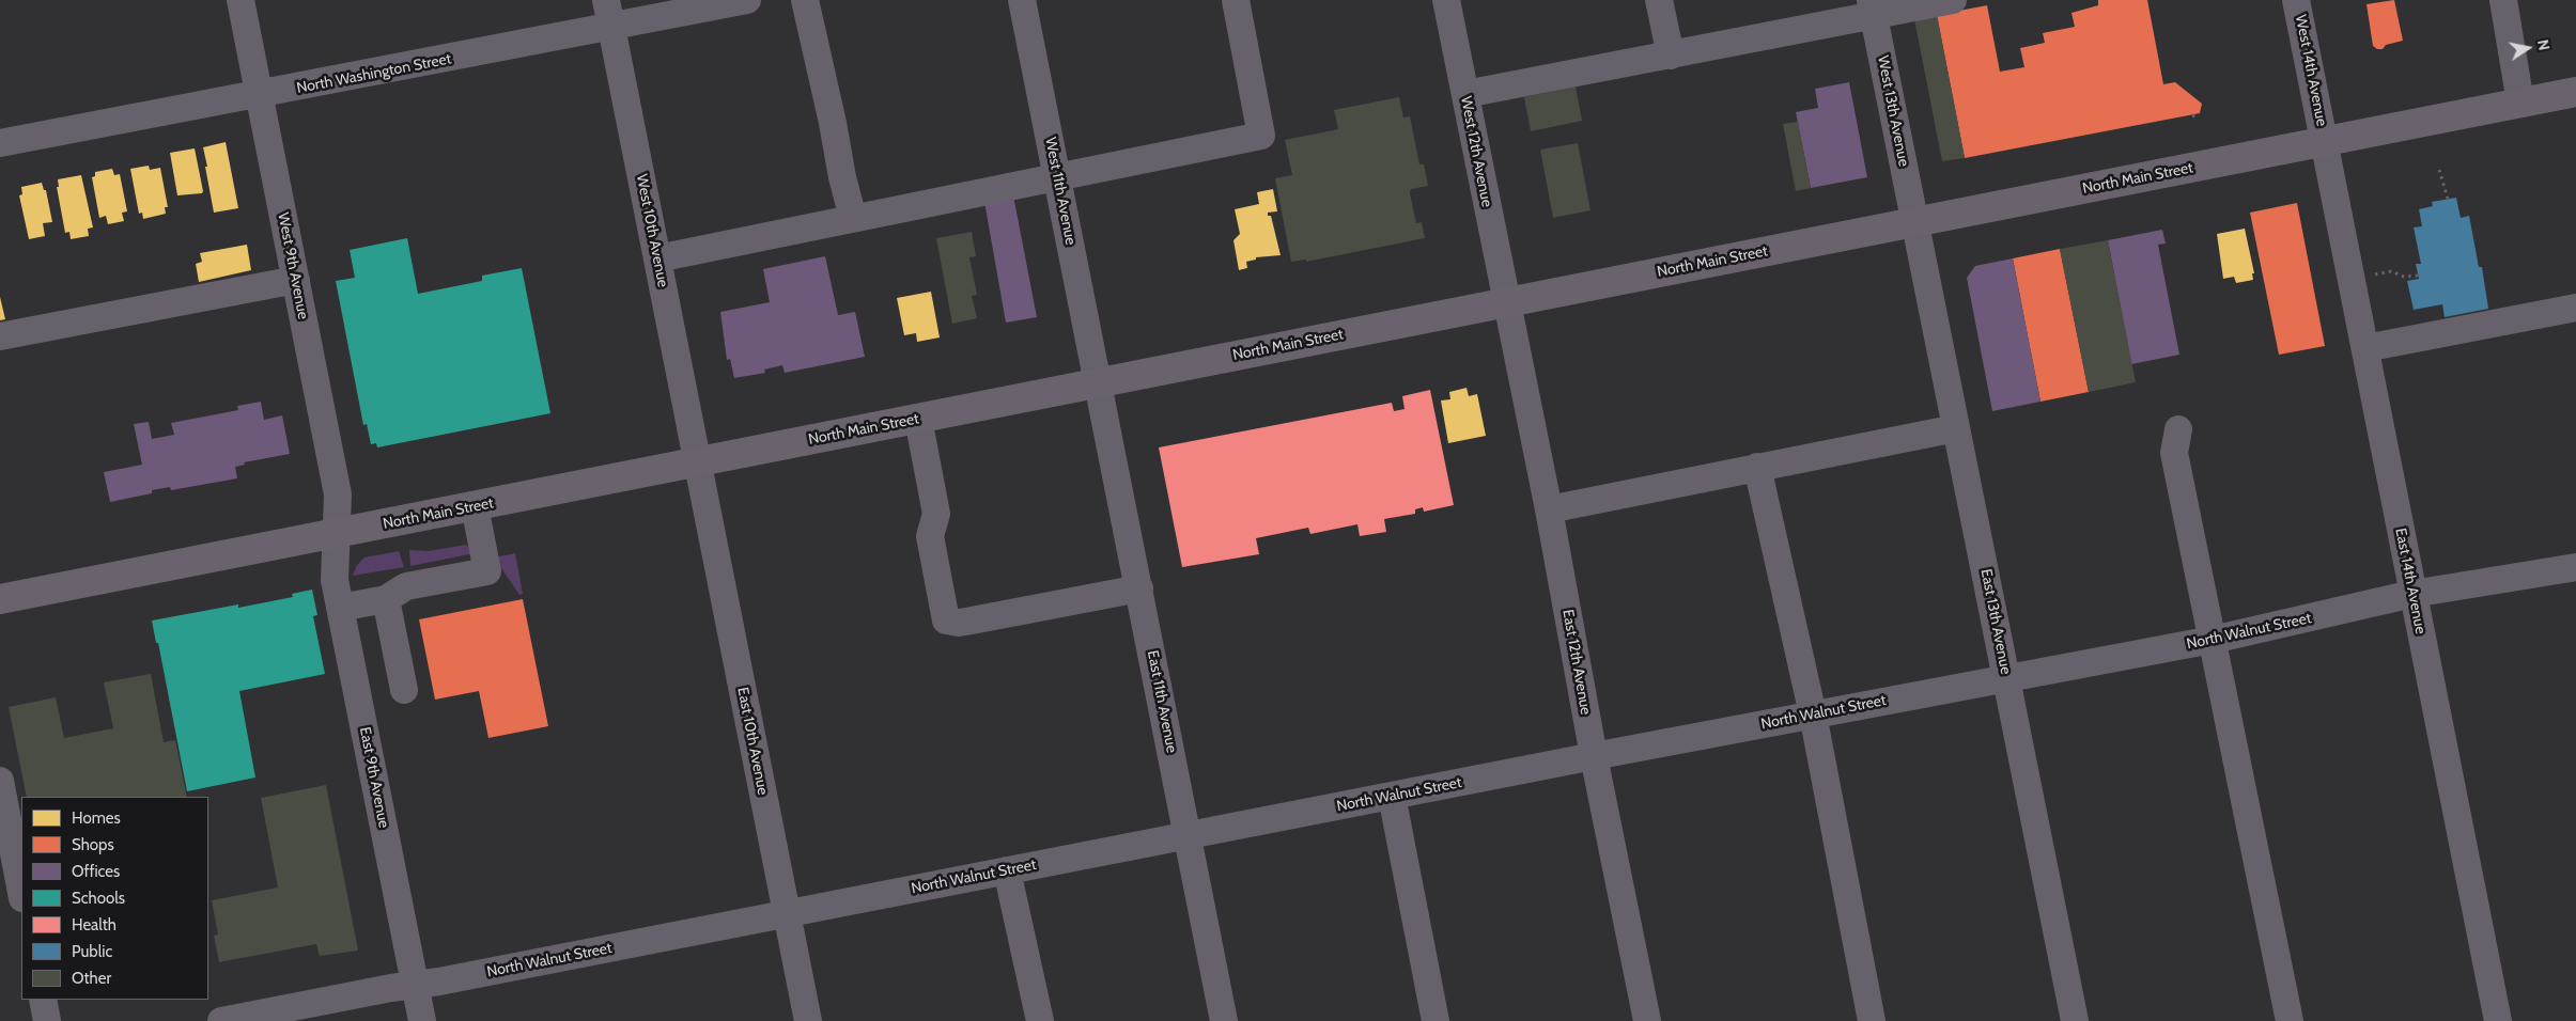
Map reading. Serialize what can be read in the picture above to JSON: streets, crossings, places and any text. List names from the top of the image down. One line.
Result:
{"streets":{"main road":["North Main Street"],"street":["West 14th Avenue","North Washington Street","West 13th Avenue","West 12th Avenue","West 11th Avenue","West 10th Avenue","West 9th Avenue","East 14th Avenue","East 13th Avenue","North Walnut Street","East 12th Avenue","East 11th Avenue","East 10th Avenue","East 9th Avenue"]},"crossings":[["West 14th Avenue","North Main Street"],["West 14th Avenue","East 14th Avenue"],["North Washington Street","West 10th Avenue"],["North Washington Street","West 9th Avenue"],["West 13th Avenue","North Main Street"],["West 13th Avenue","East 13th Avenue"],["West 12th Avenue","North Main Street"],["West 12th Avenue","East 12th Avenue"],["North Main Street","West 11th Avenue"],["North Main Street","West 10th Avenue"],["North Main Street","West 9th Avenue"],["North Main Street","East 14th Avenue"],["North Main Street","East 13th Avenue"],["North Main Street","East 12th Avenue"],["North Main Street","East 11th Avenue"],["North Main Street","East 10th Avenue"],["North Main Street","East 9th Avenue"],["West 11th Avenue","East 11th Avenue"],["West 10th Avenue","East 10th Avenue"],["West 9th Avenue","East 9th Avenue"],["East 14th Avenue","North Walnut Street"],["East 13th Avenue","North Walnut Street"],["North Walnut Street","East 12th Avenue"],["North Walnut Street","East 11th Avenue"],["North Walnut Street","East 10th Avenue"],["North Walnut Street","East 9th Avenue"]],"legend":["Homes","Shops","Offices","Schools","Health","Public","Other"],"north":"right"}
